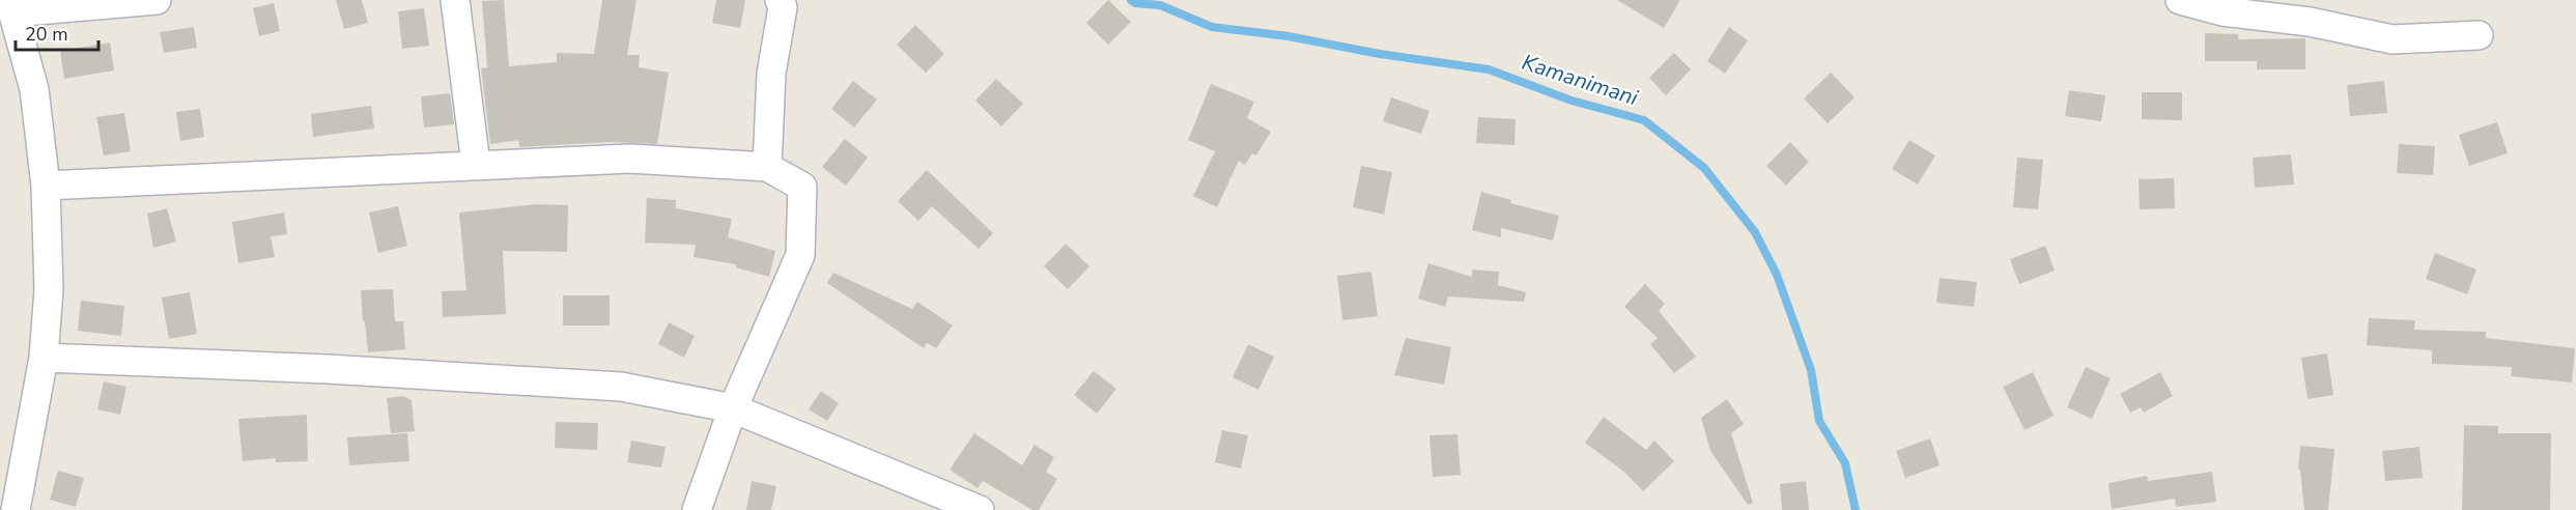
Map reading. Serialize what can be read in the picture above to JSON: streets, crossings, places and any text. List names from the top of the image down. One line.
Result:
{"water":["Kamanimani"],"scale_bar":"20 m"}
